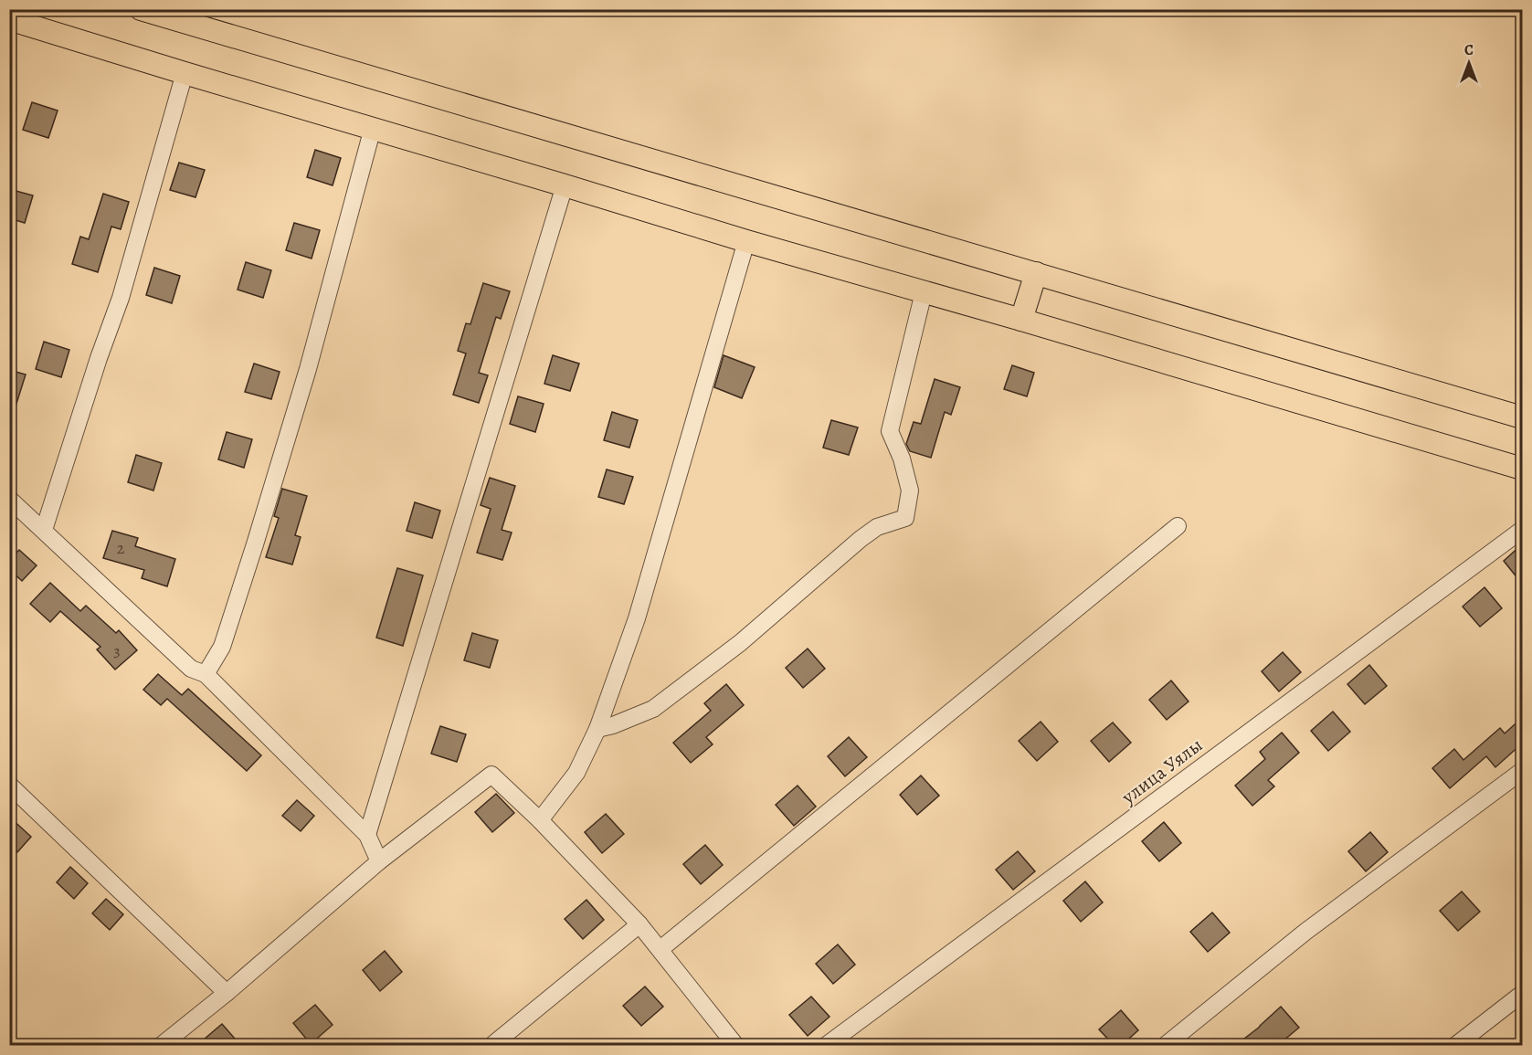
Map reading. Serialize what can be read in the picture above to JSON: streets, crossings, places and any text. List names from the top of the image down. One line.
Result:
{"streets":{"street":["улица Уялы"]},"house_numbers":["2","3"],"north":"top"}
